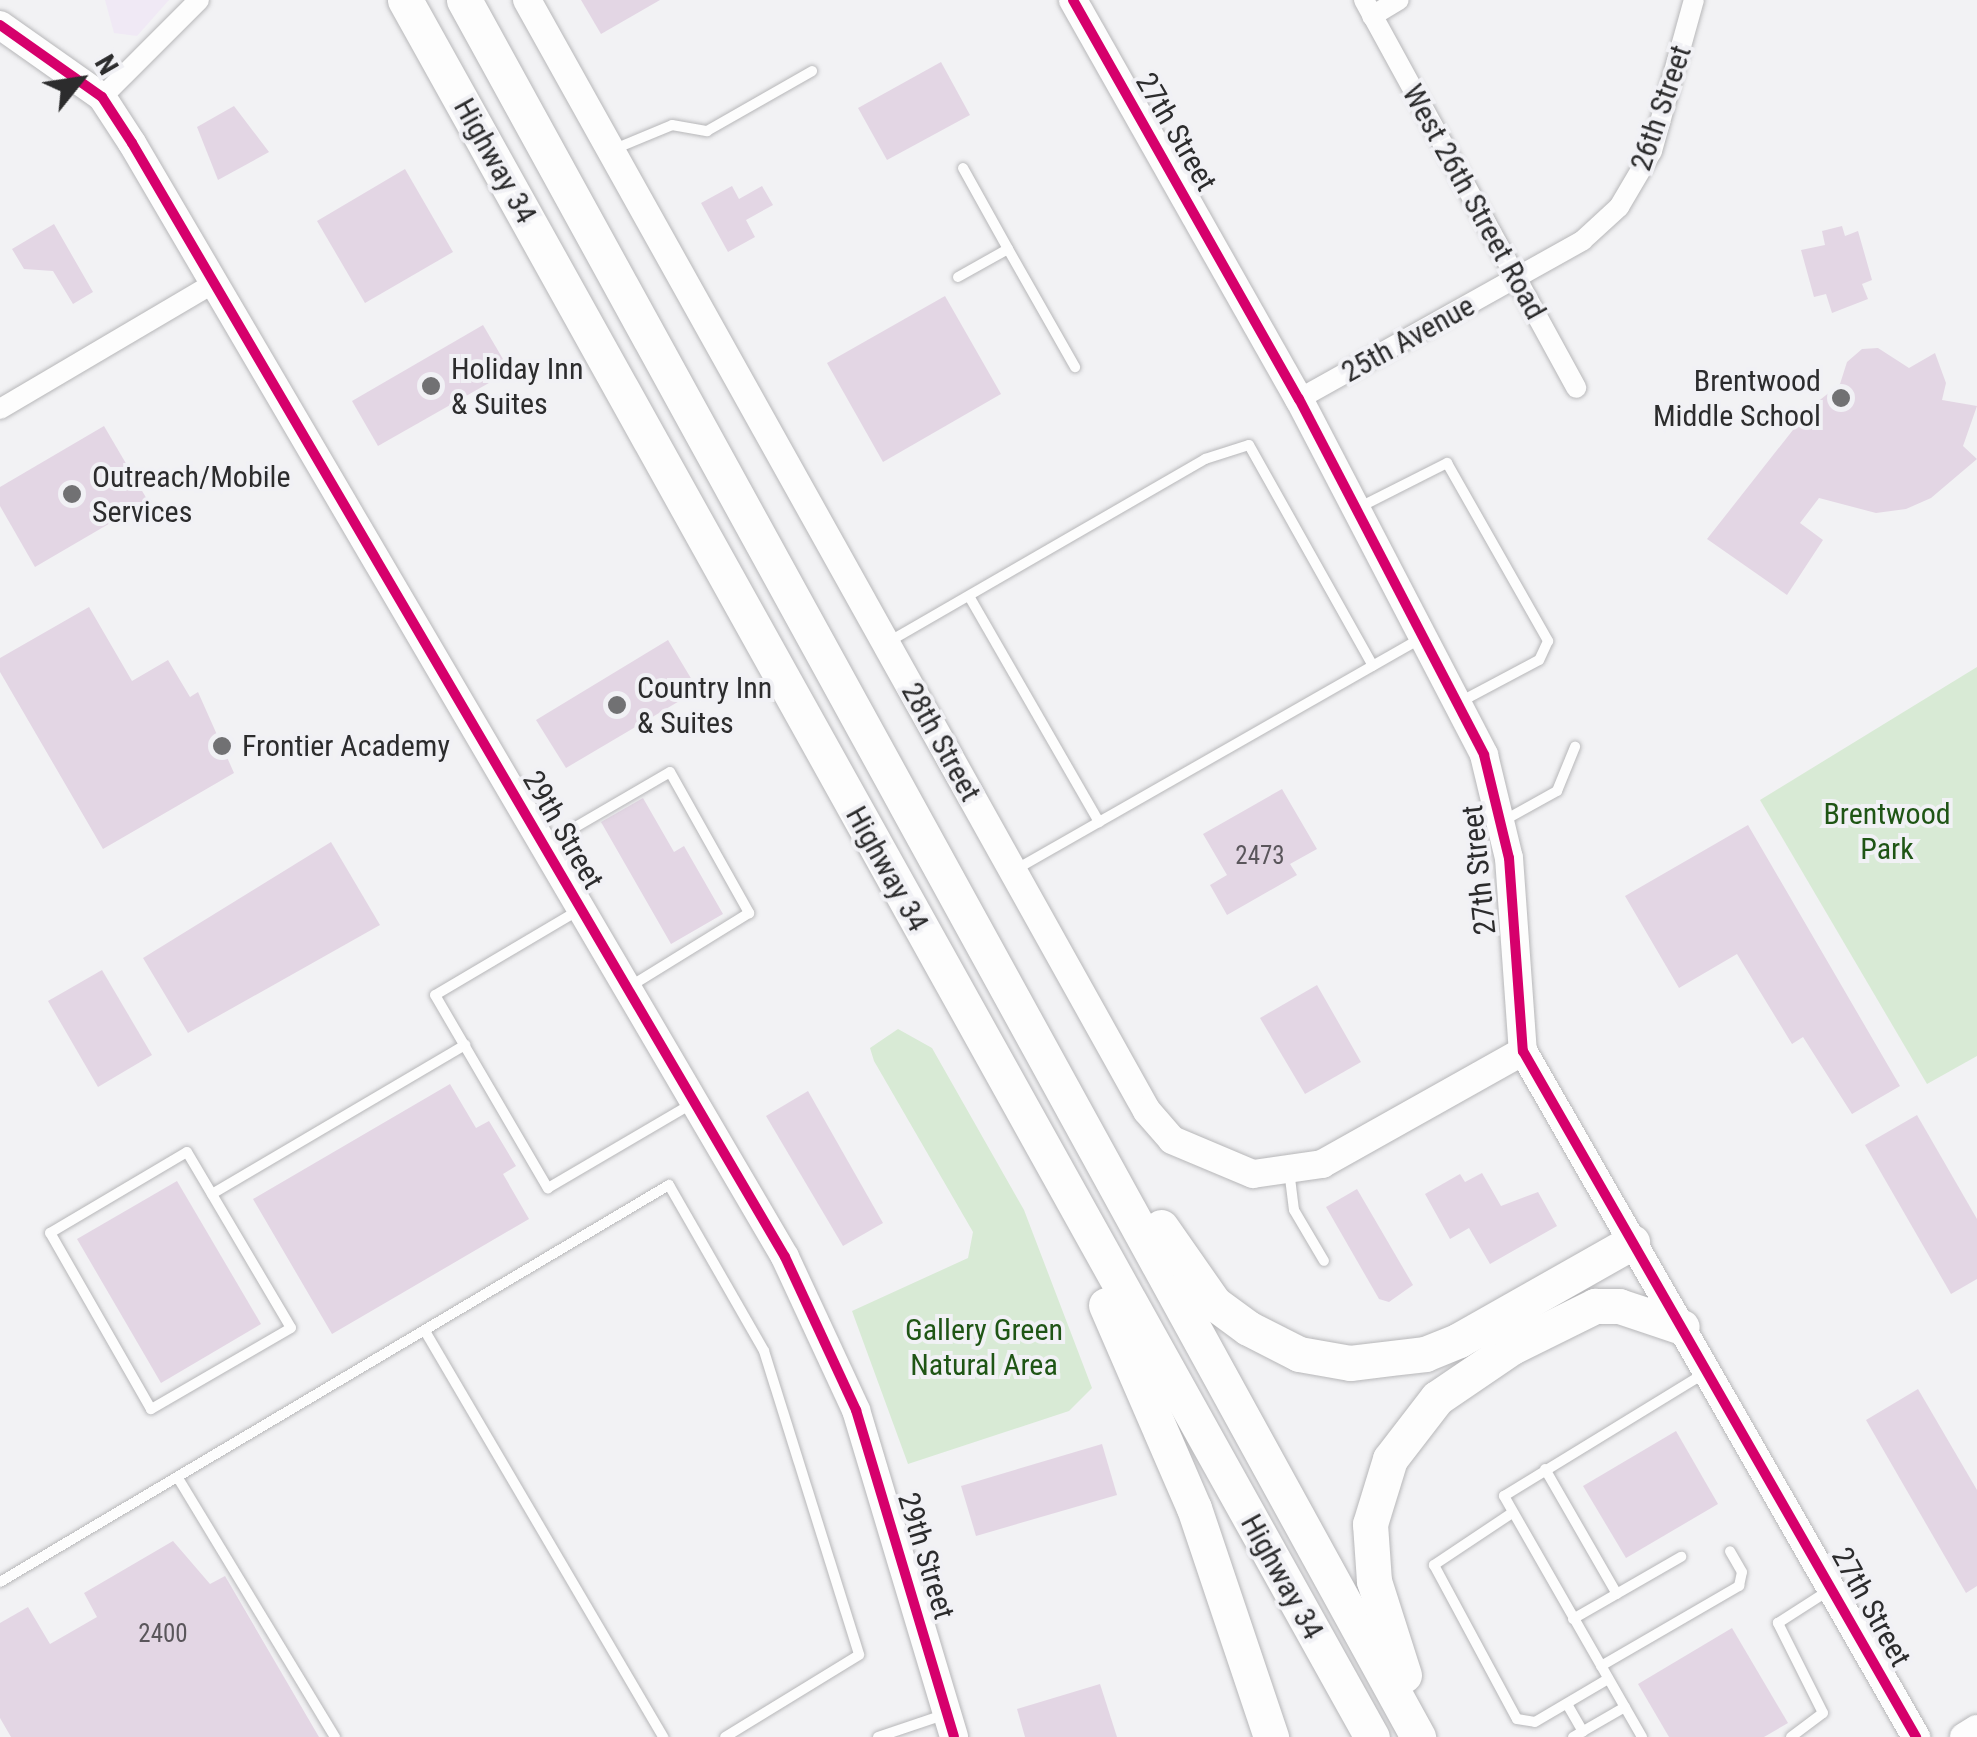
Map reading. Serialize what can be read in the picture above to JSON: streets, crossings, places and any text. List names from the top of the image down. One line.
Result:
{"streets":{"highway":["Highway 34"],"street":["26th Street","27th Street","West 26th Street Road","25th Avenue","28th Street","29th Street"]},"crossings":[["26th Street","West 26th Street Road"],["26th Street","25th Avenue"],["27th Street","25th Avenue"],["27th Street","28th Street"],["West 26th Street Road","25th Avenue"]],"parks":["Brentwood Park","Gallery Green Natural Area"],"places":["Holiday Inn & Suites","Brentwood Middle School","Outreach/Mobile Services","Country Inn & Suites","Frontier Academy"],"house_numbers":["2473","2400"],"north":"top right"}
